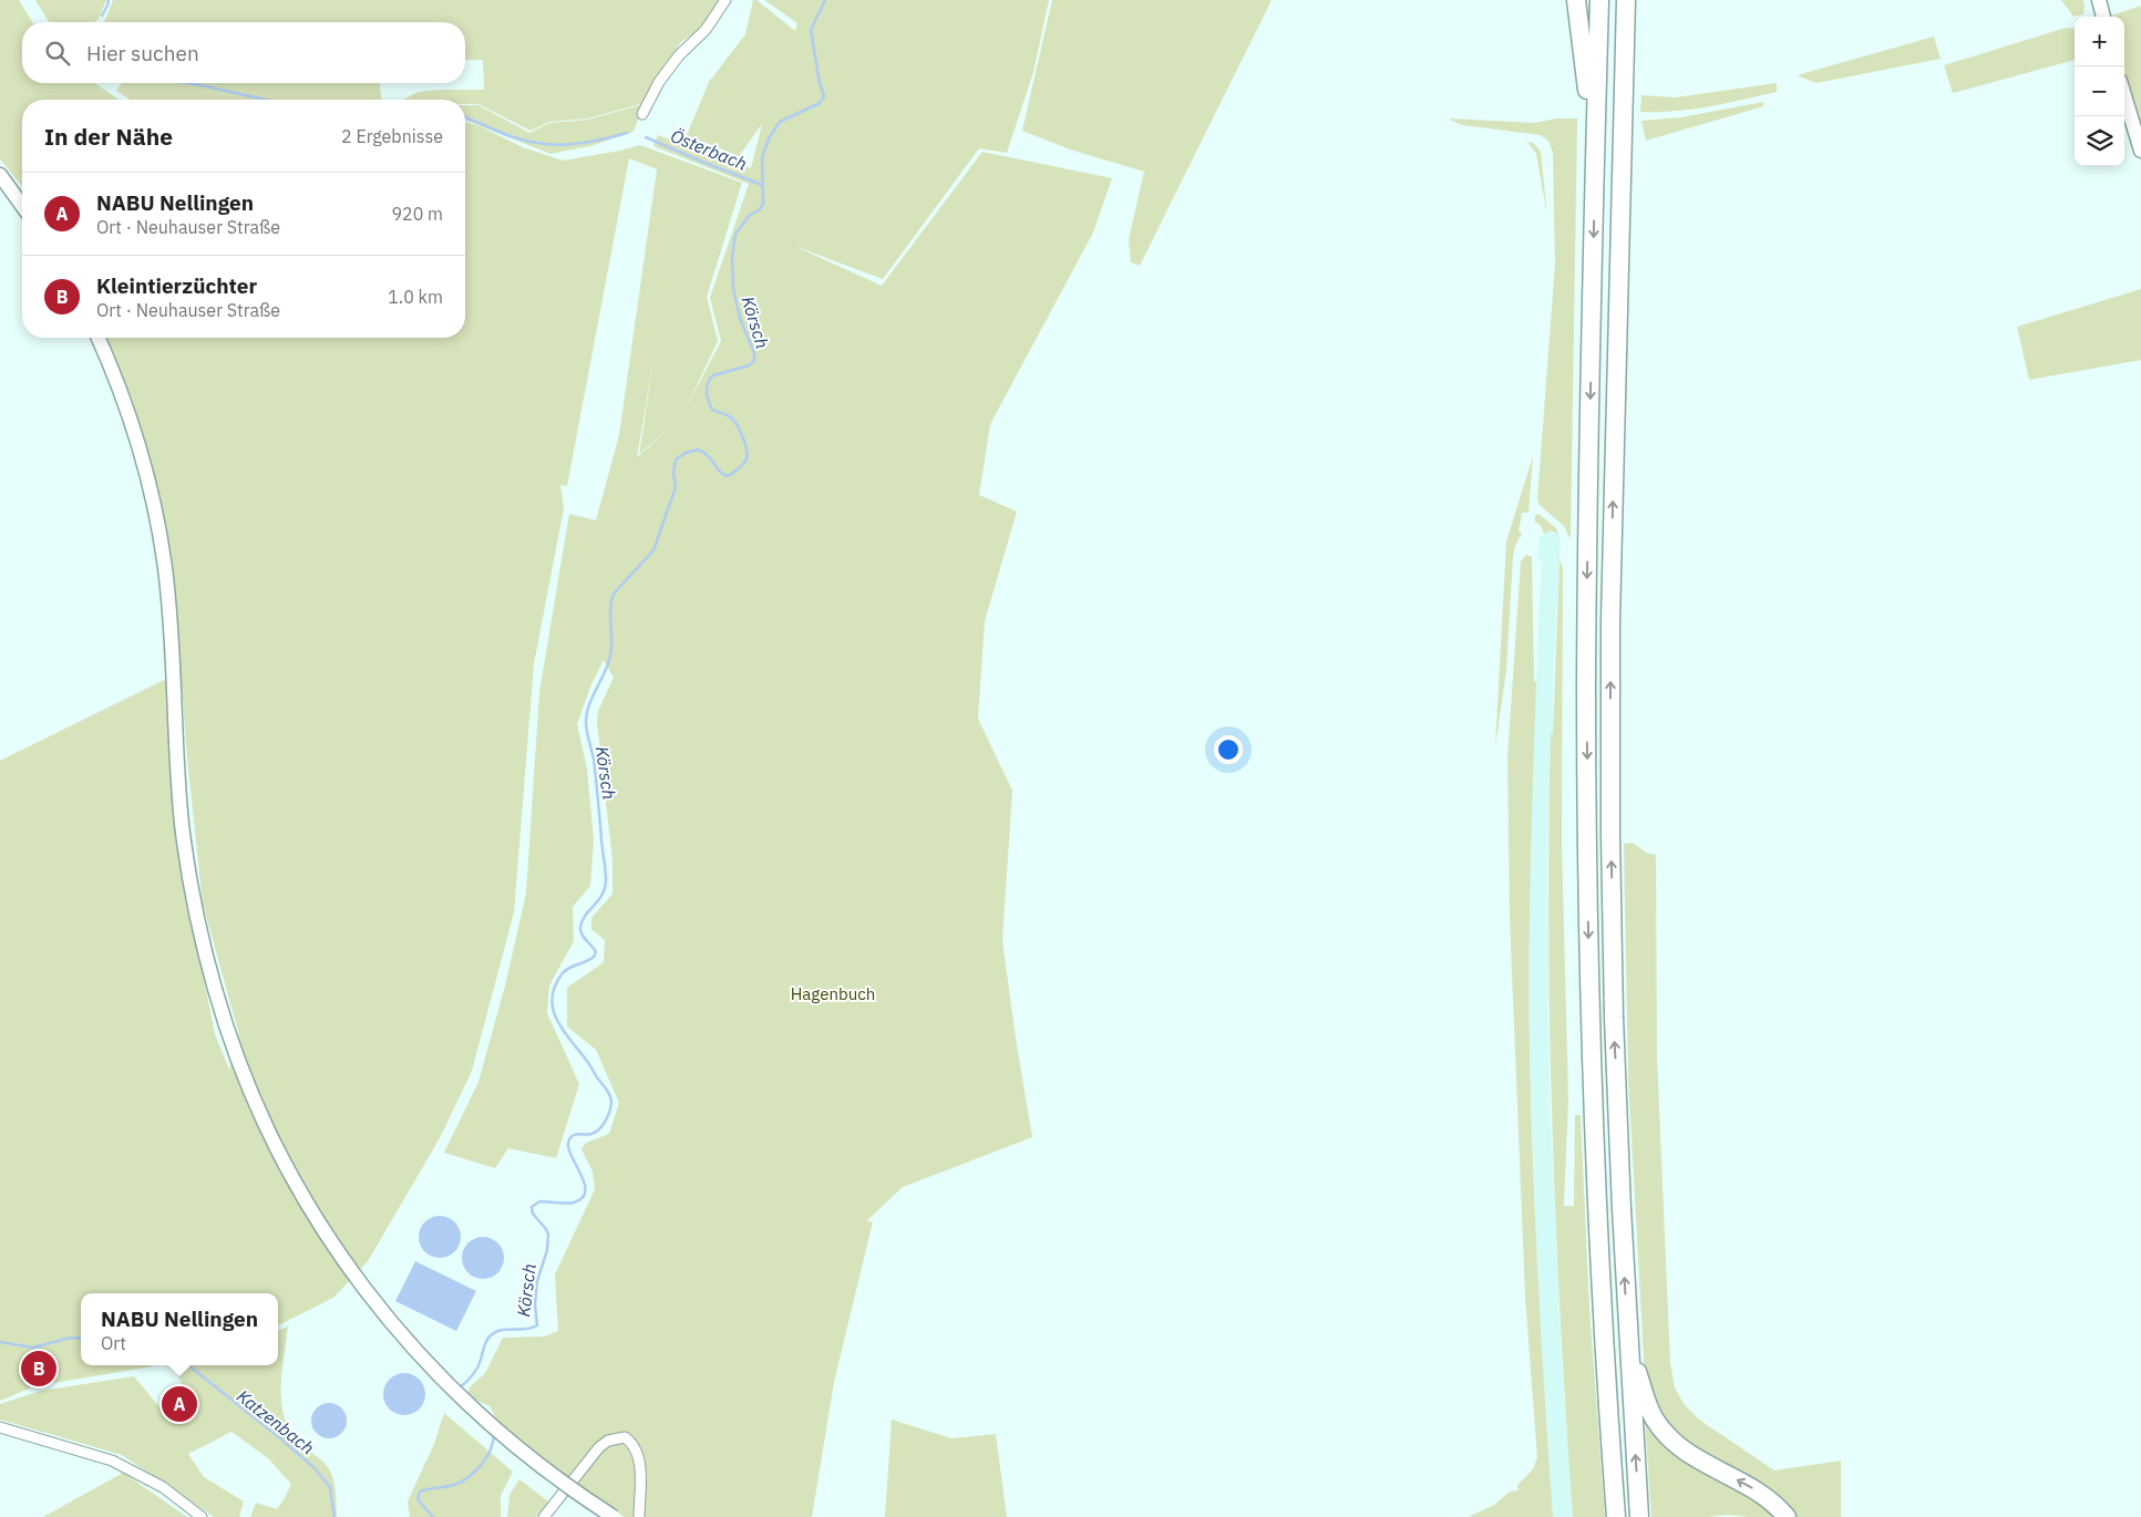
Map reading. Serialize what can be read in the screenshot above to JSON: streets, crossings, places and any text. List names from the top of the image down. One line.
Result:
{"water":["Österbach","Körsch","Katzenbach"],"parks":["Hagenbuch"],"page":{"map_buttons":["+","−"],"search":"Hier suchen","heading":["In der Nähe","2 Ergebnisse"],"list":[{"mark":"A","name":"NABU Nellingen","note":"Ort · Neuhauser Straße","value":"920 m"},{"mark":"B","name":"Kleintierzüchter","note":"Ort · Neuhauser Straße","value":"1.0 km"}],"popup":["NABU Nellingen","Ort"],"pins":["B","A"]}}
